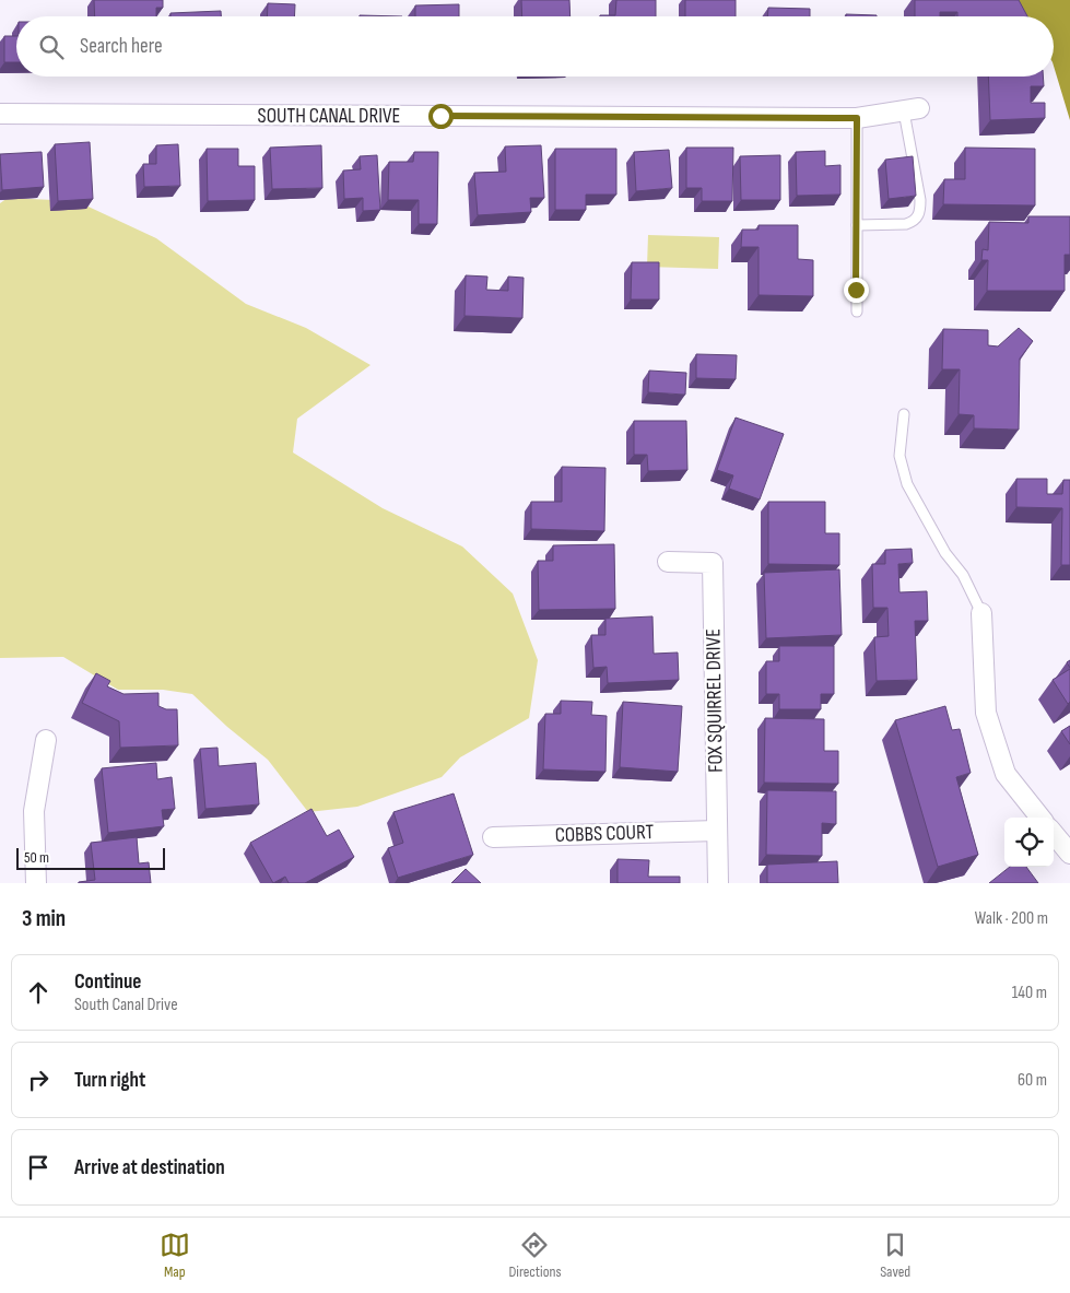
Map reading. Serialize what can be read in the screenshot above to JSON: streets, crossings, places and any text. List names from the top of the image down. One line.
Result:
{"streets":{"street":["SOUTH CANAL DRIVE","FOX SQUIRREL DRIVE","COBBS COURT"]},"crossings":[["FOX SQUIRREL DRIVE","COBBS COURT"]],"scale_bar":"50 m","page":{"search":"Search here","scale":"50 m","heading":["3 min","Walk · 200 m"],"list":[["Continue","South Canal Drive","140 m"],["Turn right","60 m"],"Arrive at destination"],"nav":["Map","Directions","Saved"]}}
